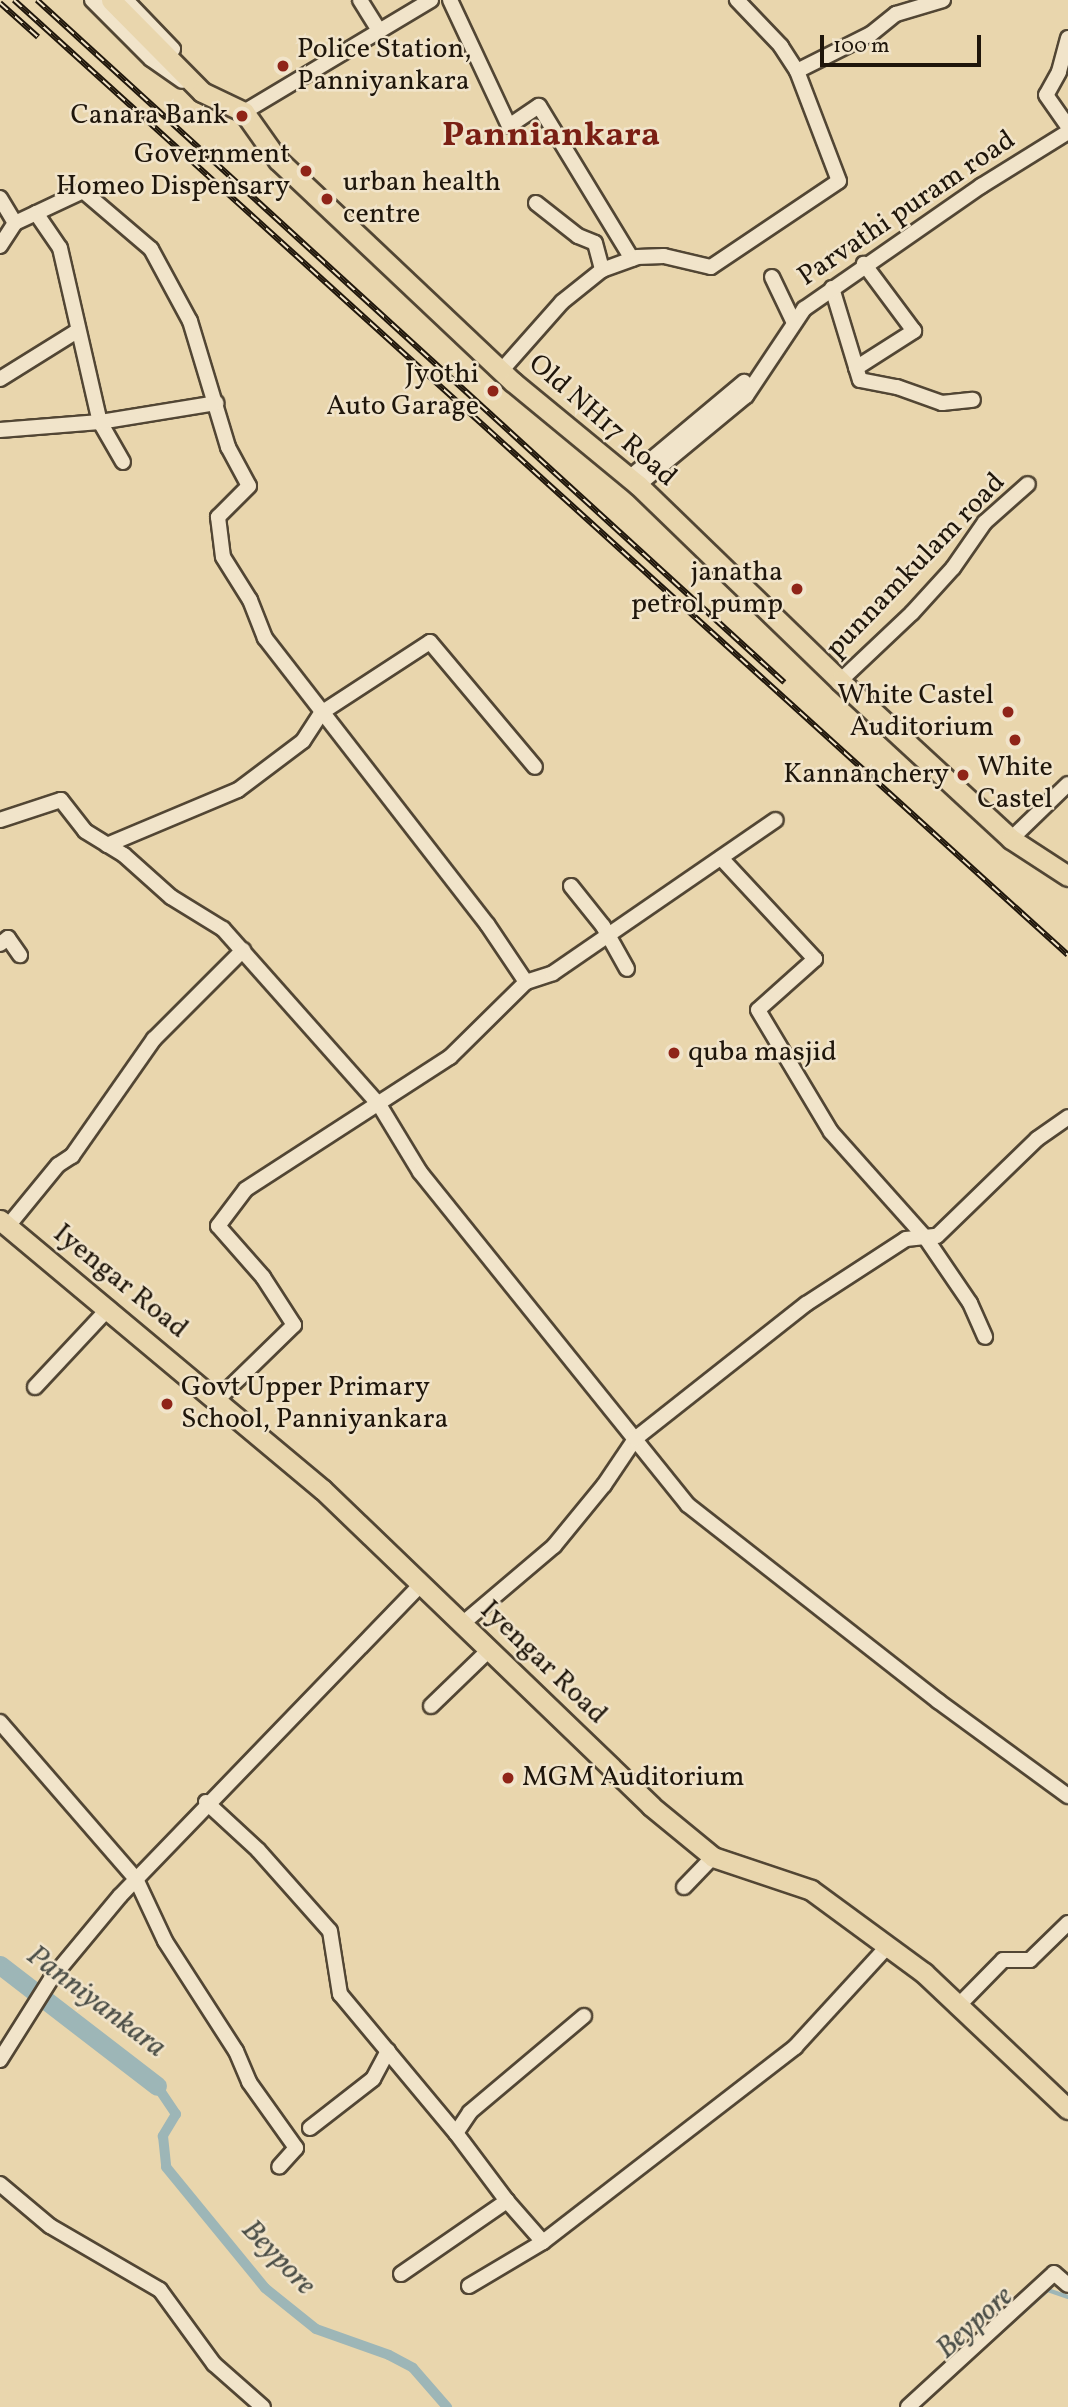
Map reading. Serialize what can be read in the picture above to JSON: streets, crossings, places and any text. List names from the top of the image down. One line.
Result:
{"streets":{"main road":["Old NH17 Road","Iyengar Road"],"street":["Parvathi puram road","punnamkulam road"]},"crossings":[["Parvathi puram road","Old NH17 Road"],["Old NH17 Road","punnamkulam road"]],"districts":["Panniankara"],"water":["Panniyankara","Beypore"],"places":["Police Station, Panniyankara","Canara Bank","Government Homeo Dispensary","urban health centre","Jyothi Auto Garage","janatha petrol pump","White Castel Auditorium","White Castel","Kannanchery","quba masjid","Govt Upper Primary School, Panniyankara","MGM Auditorium"],"scale_bar":"100 m"}
